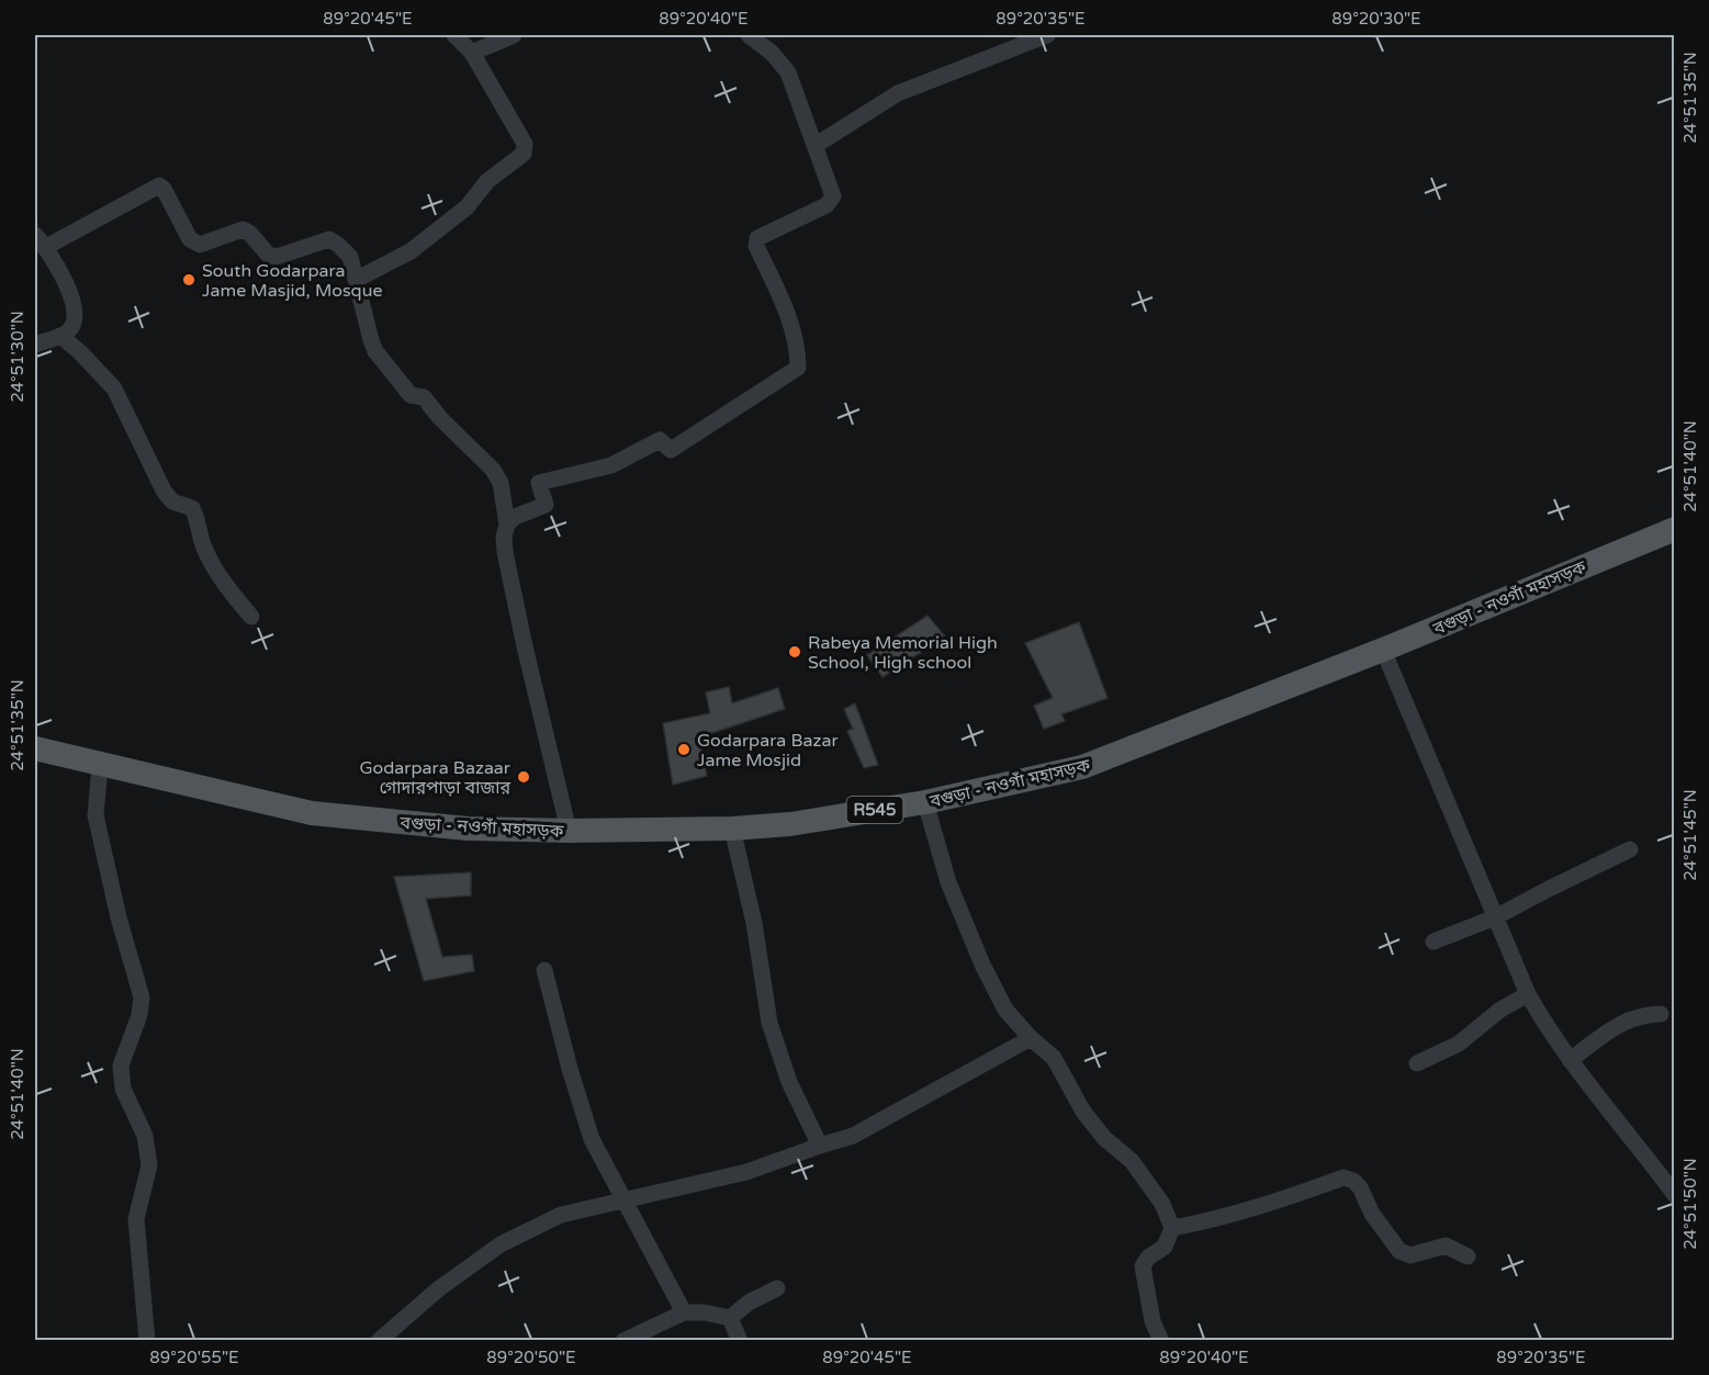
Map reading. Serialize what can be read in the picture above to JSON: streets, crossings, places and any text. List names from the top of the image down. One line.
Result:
{"streets":{"main road":["বগুড়া - নওগাঁ মহাসড়ক","R545"]},"places":["South Godarpara Jame Masjid, Mosque","Rabeya Memorial High School, High school","Godarpara Bazar Jame Mosjid","Godarpara Bazaar গোদারপাড়া বাজার"],"coordinates":["89°20'45\"E","89°20'40\"E","89°20'35\"E","89°20'30\"E","24°51'35\"N","24°51'30\"N","24°51'40\"N","24°51'45\"N","24°51'50\"N","89°20'55\"E","89°20'50\"E"]}
